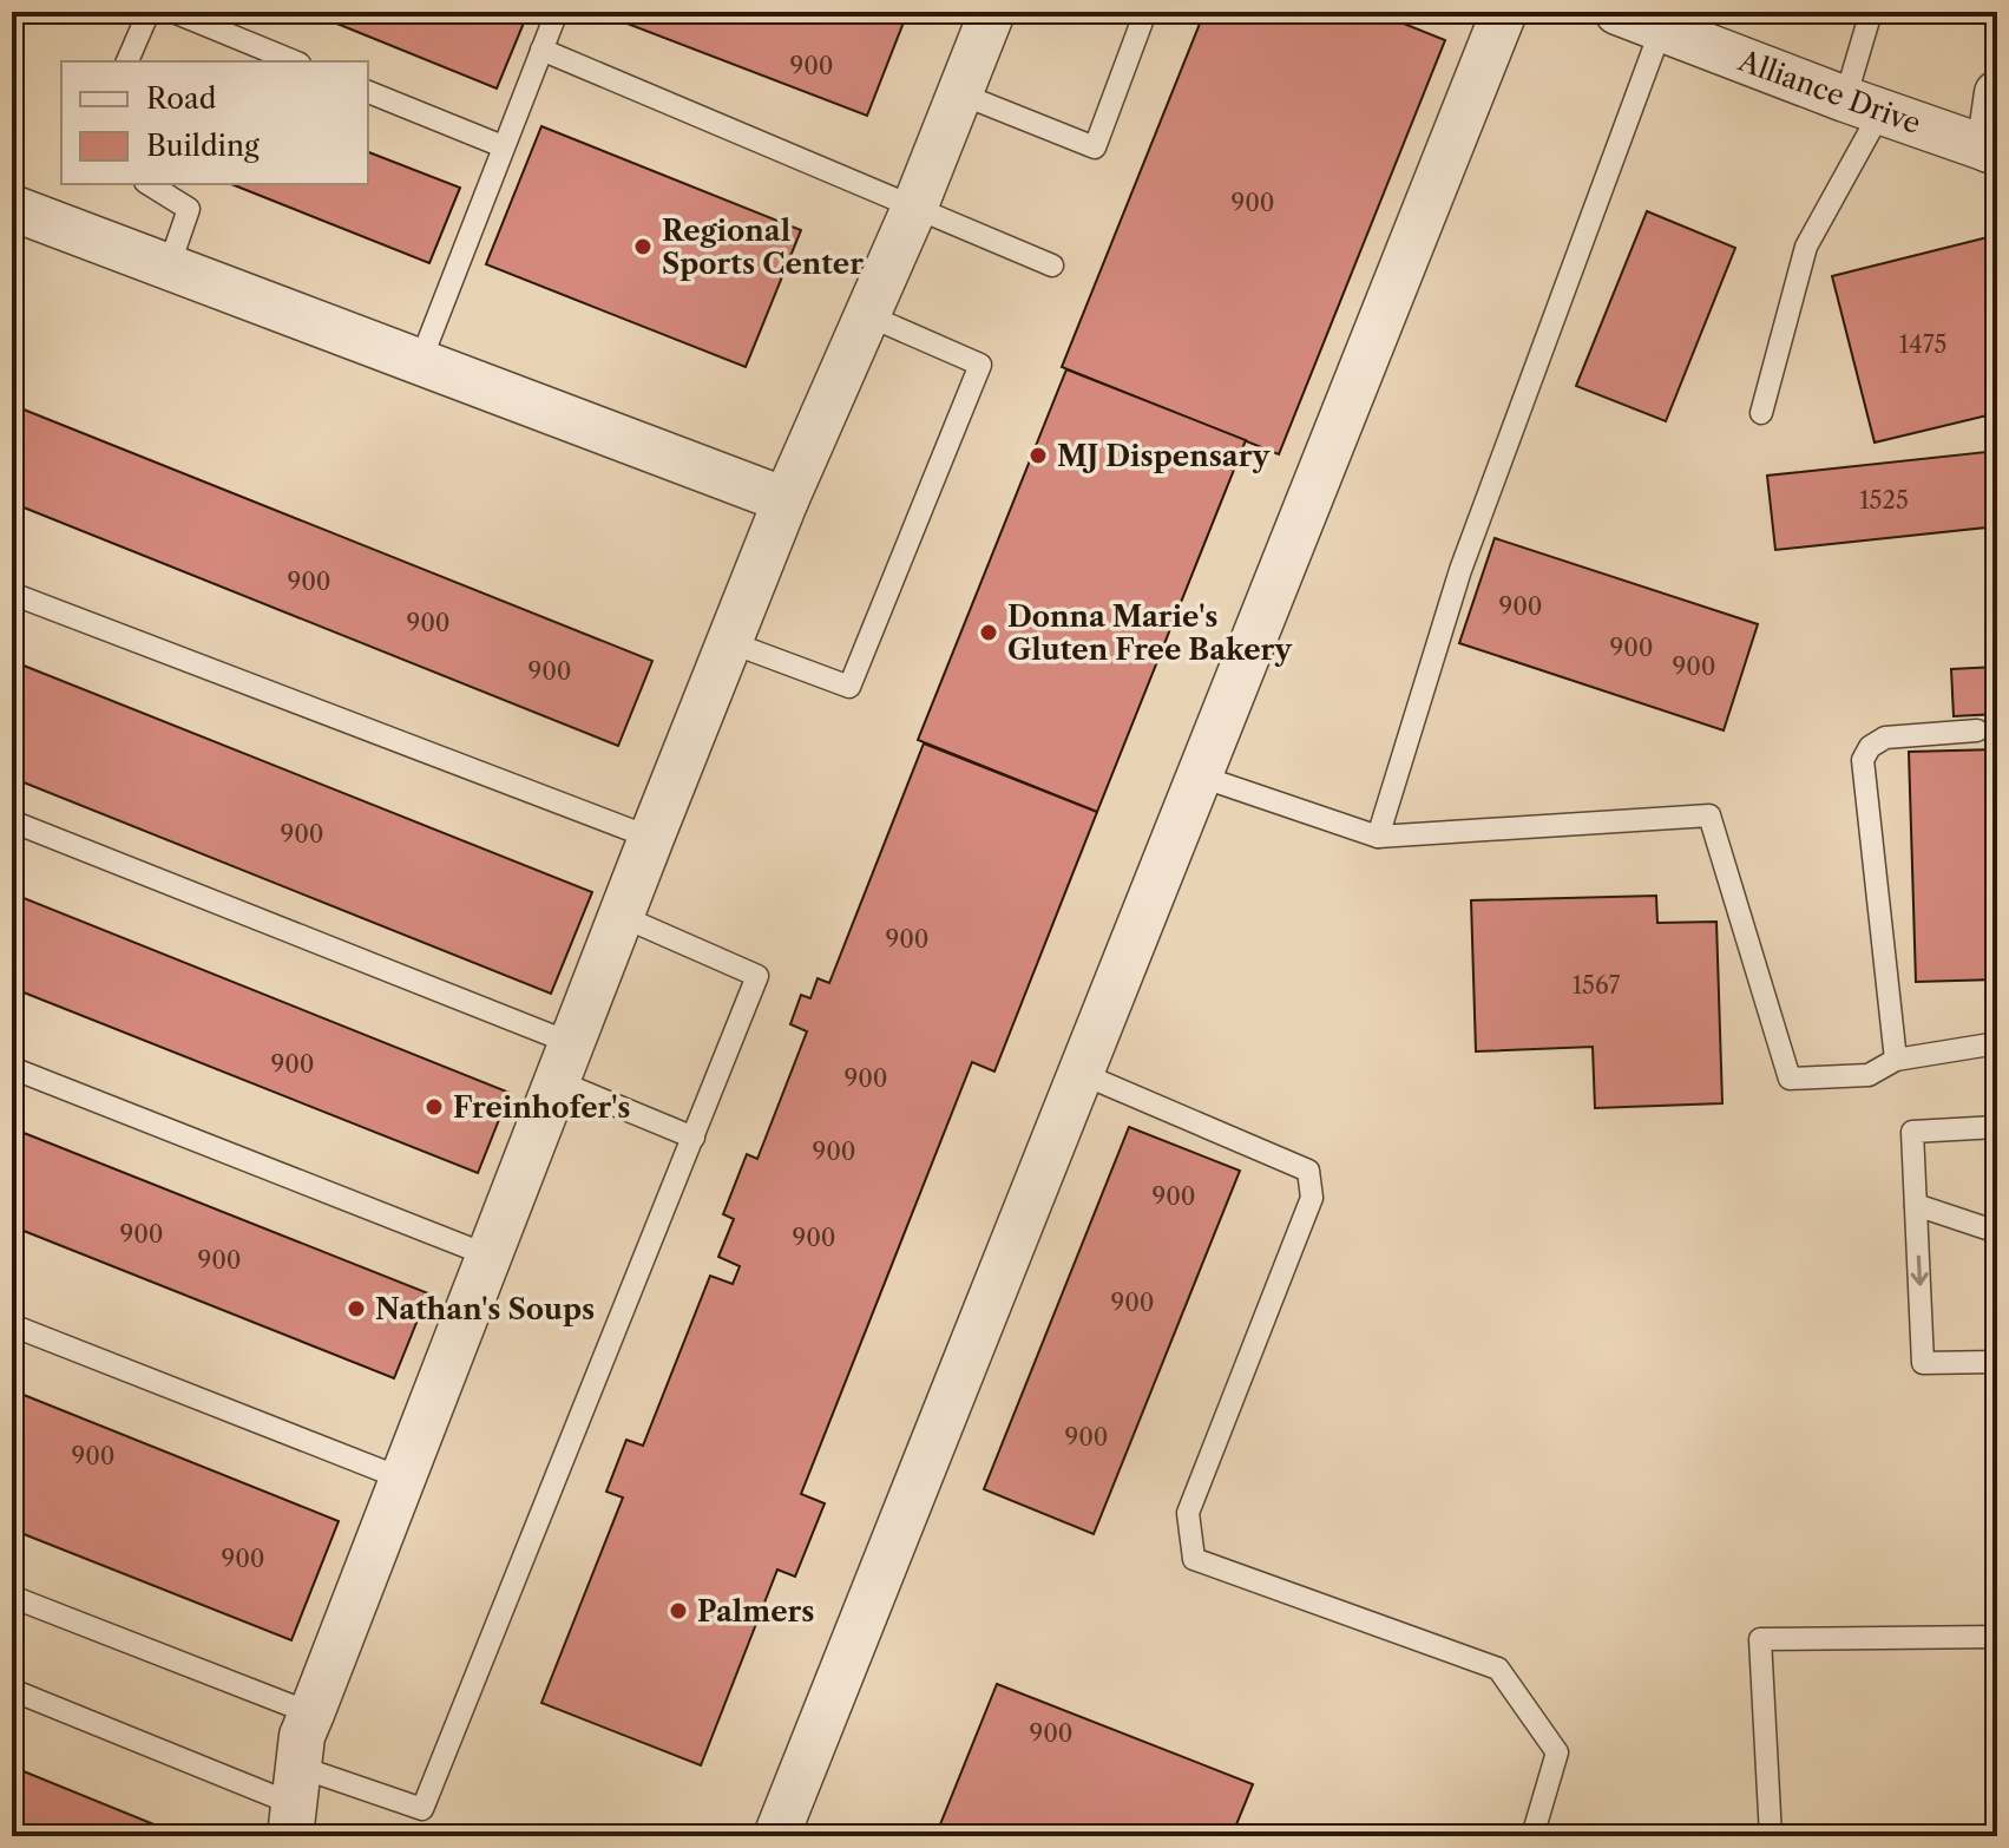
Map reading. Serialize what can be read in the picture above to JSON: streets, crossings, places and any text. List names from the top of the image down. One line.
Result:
{"streets":{"street":["Alliance Drive"]},"places":["Regional Sports Center","MJ Dispensary","Donna Marie's Gluten Free Bakery","Freinhofer's","Nathan's Soups","Palmers"],"house_numbers":["900","900","1475","1525","900","900","900","900","900","900","900","900","1567","900","900","900","900","900","900","900","900","900","900","900","900"],"legend":["Road","Building"]}
